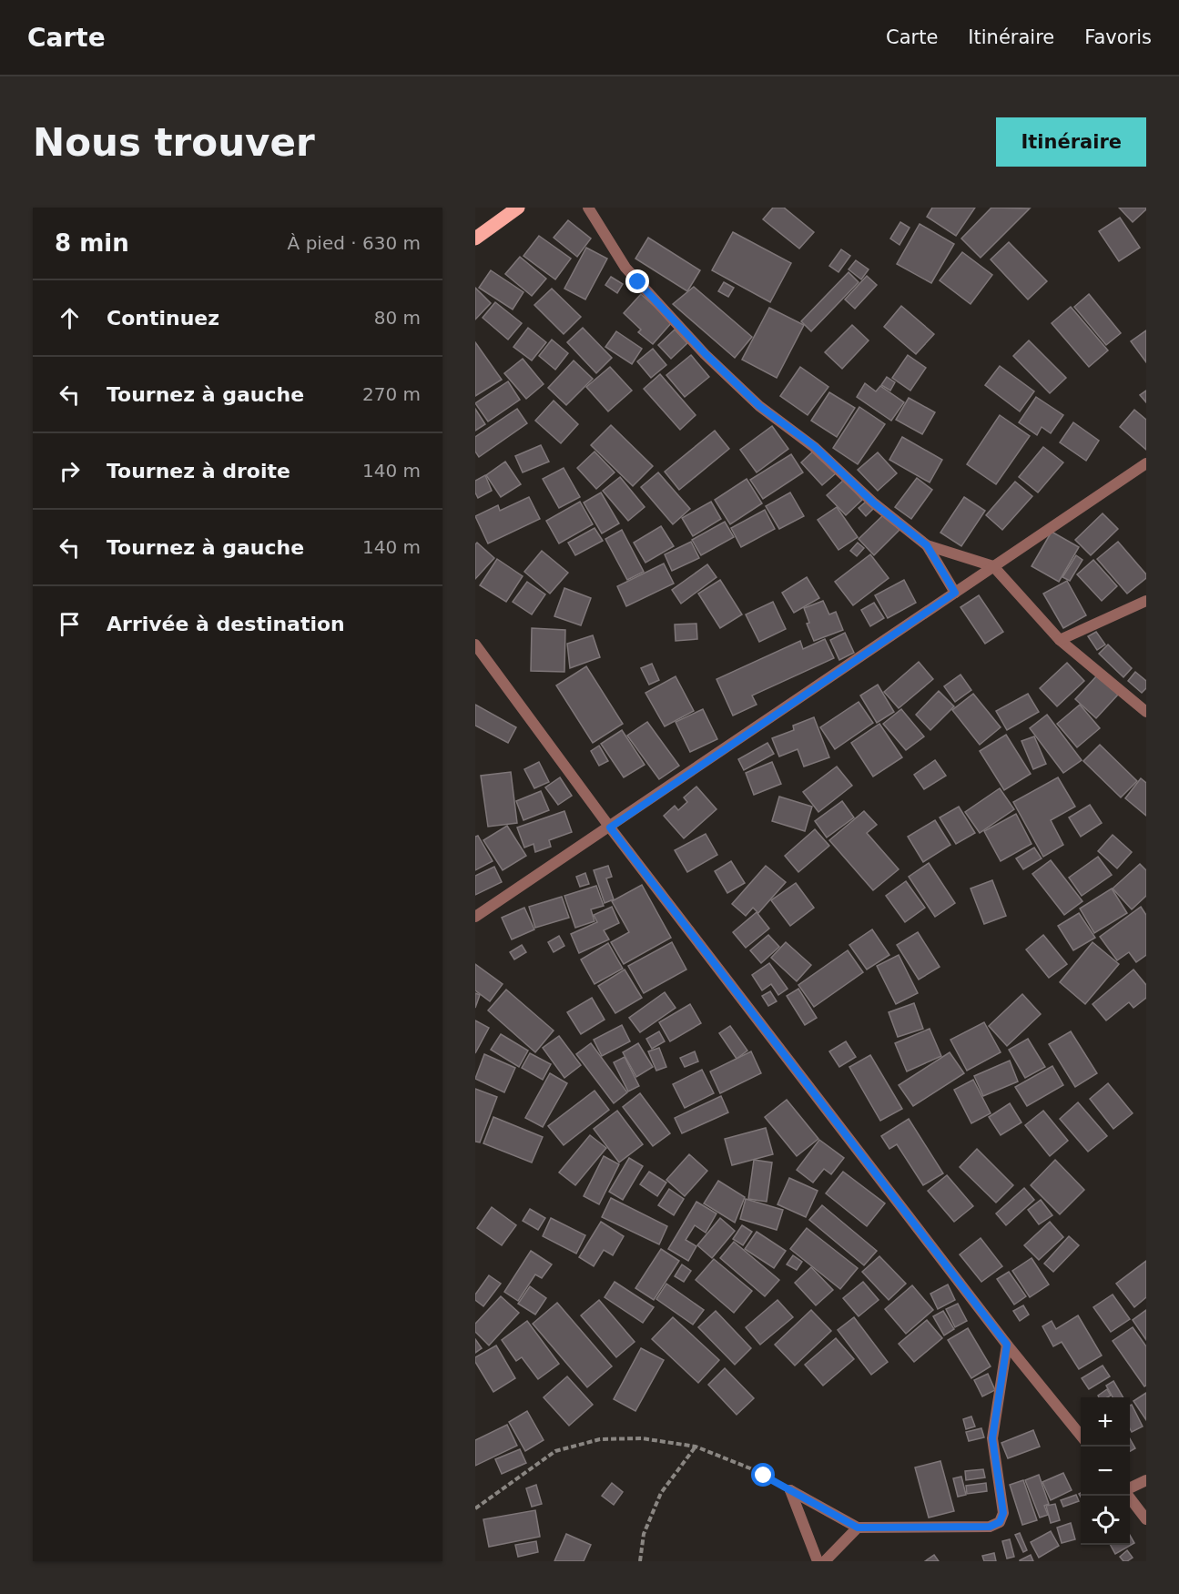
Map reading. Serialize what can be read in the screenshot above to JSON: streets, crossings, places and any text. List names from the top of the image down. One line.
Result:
{"page":{"header":"Carte","nav":["Carte","Itinéraire","Favoris"],"buttons":"Itinéraire","title":"Nous trouver","heading":["8 min","À pied · 630 m"],"list":[["Continuez","80 m"],["Tournez à gauche","270 m"],["Tournez à droite","140 m"],["Tournez à gauche","140 m"],"Arrivée à destination"],"map_buttons":["+","−"]}}
